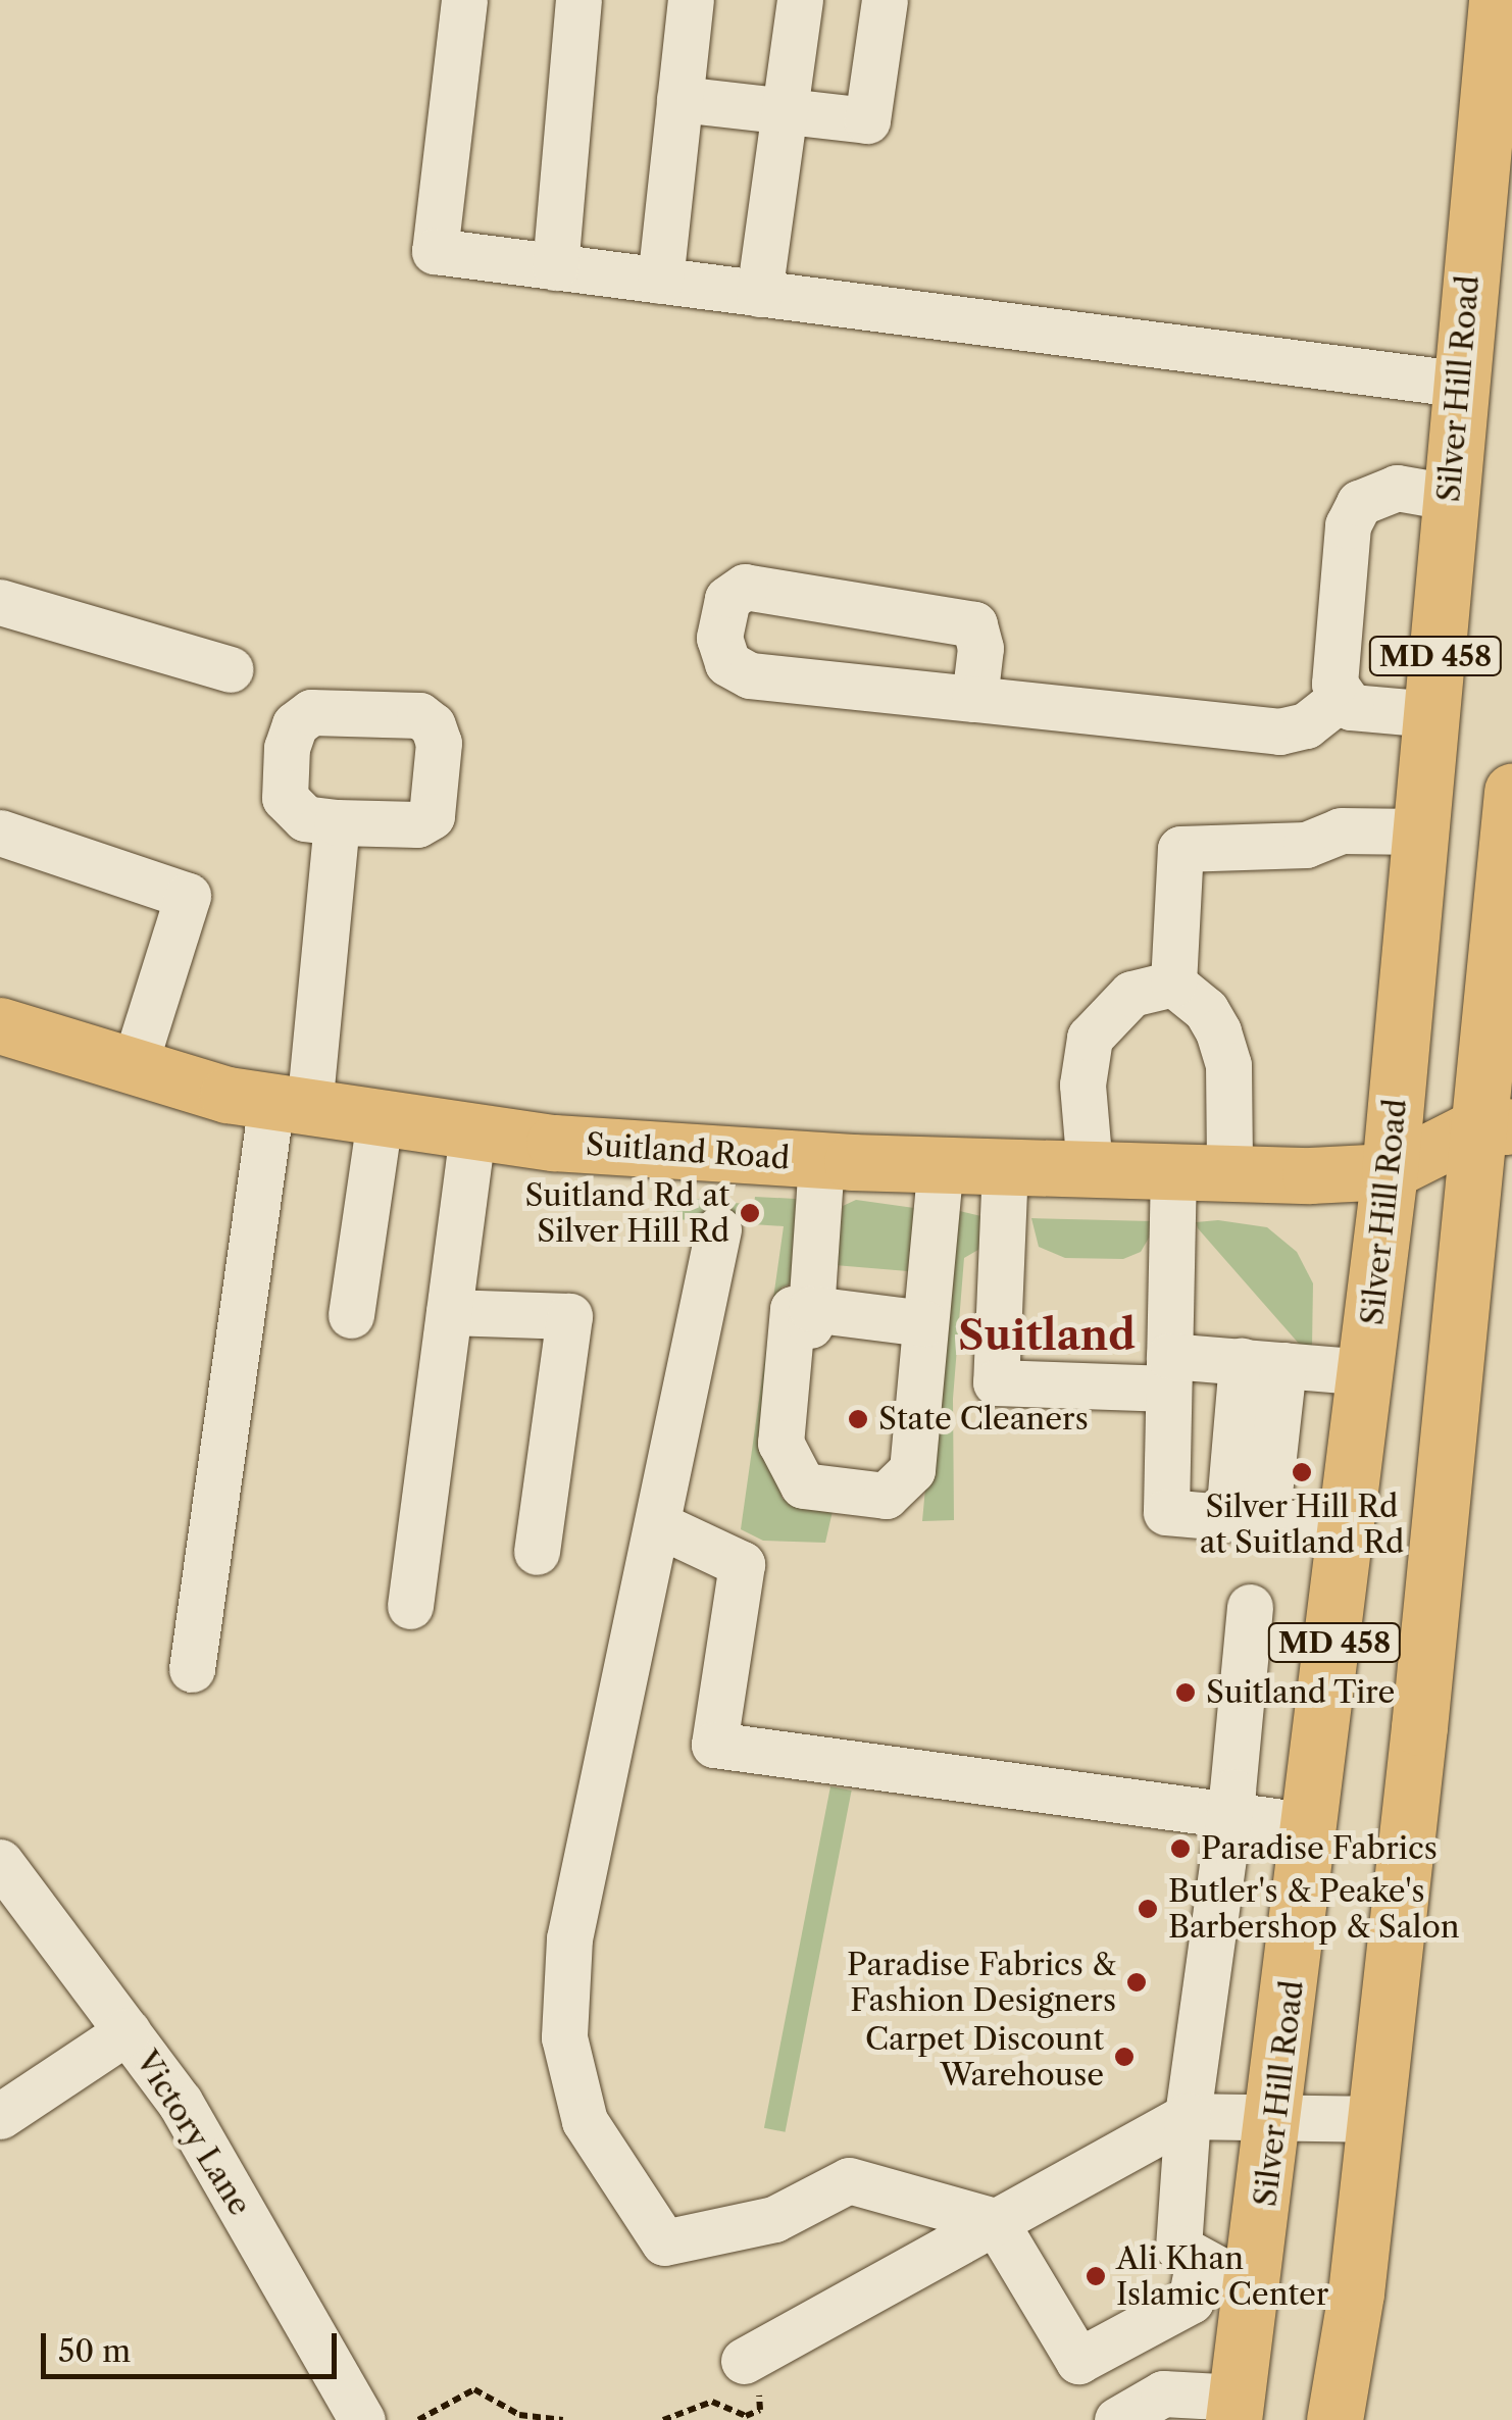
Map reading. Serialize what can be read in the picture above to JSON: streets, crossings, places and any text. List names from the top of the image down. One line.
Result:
{"streets":{"main road":["Silver Hill Road","MD 458","Suitland Road"],"street":["Victory Lane"]},"crossings":[["Silver Hill Road","Suitland Road"],["MD 458","Suitland Road"]],"districts":["Suitland"],"places":["Suitland Rd at Silver Hill Rd","State Cleaners","Silver Hill Rd at Suitland Rd","Suitland Tire","Paradise Fabrics","Butler's & Peake's Barbershop & Salon","Paradise Fabrics & Fashion Designers","Carpet Discount Warehouse","Ali Khan Islamic Center"],"scale_bar":"50 m"}
